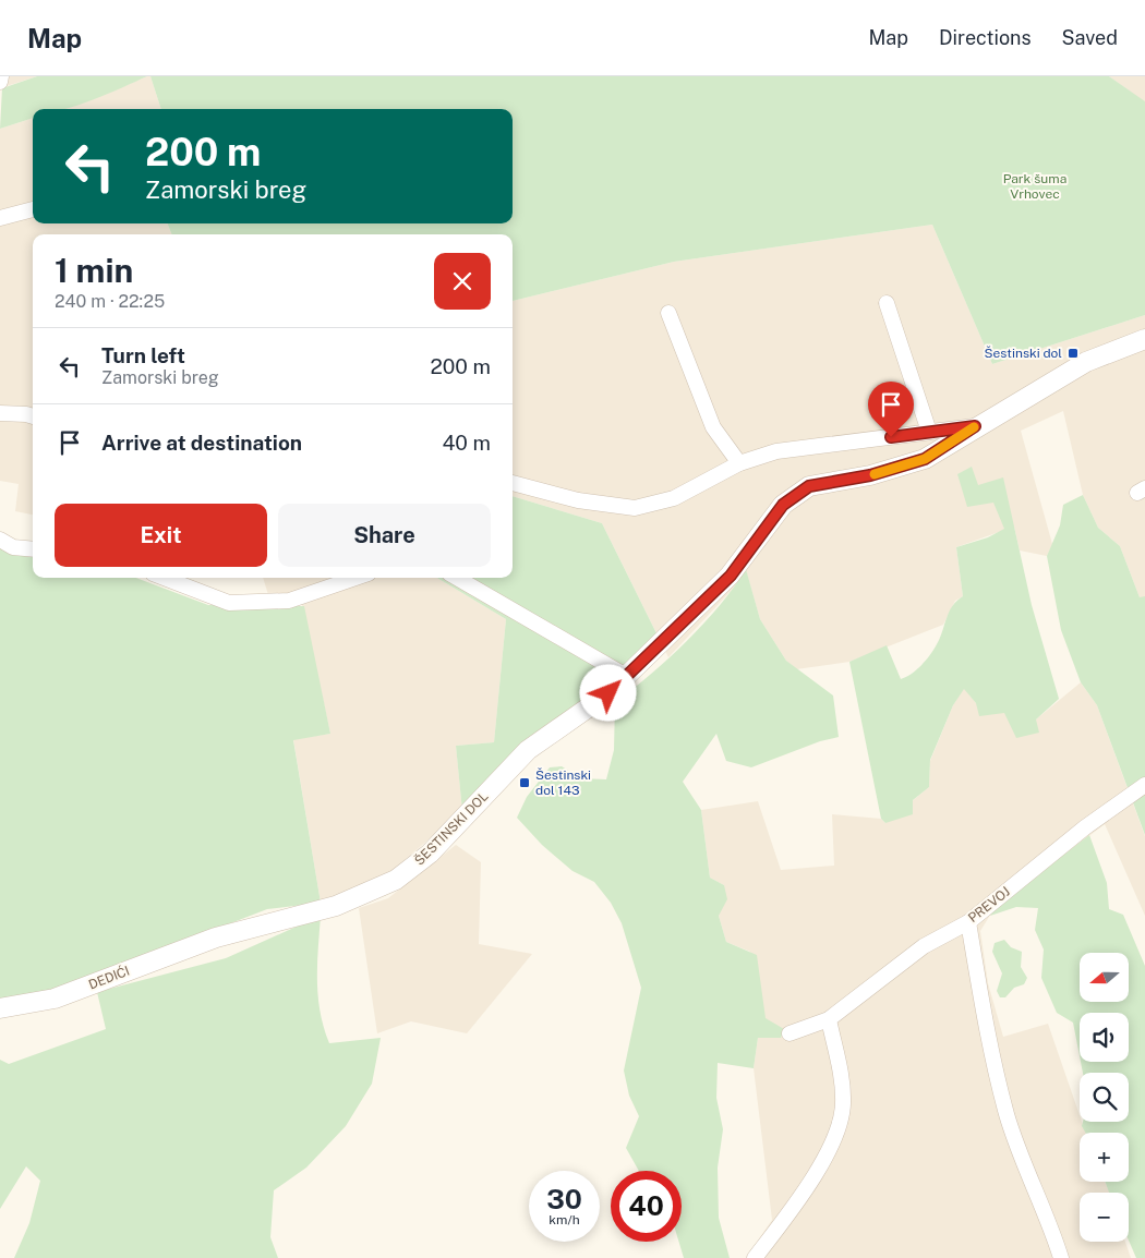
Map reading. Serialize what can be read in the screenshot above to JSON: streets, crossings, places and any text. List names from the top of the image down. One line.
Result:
{"streets":{"street":["ŠESTINSKI DOL","PREVOJ","DEDIĆI"]},"crossings":[["ŠESTINSKI DOL","DEDIĆI"]],"parks":["Park šuma Vrhovec"],"places":{"transit":["Šestinski dol","Šestinski dol 143"]},"north":"left","page":{"header":"Map","nav":["Map","Directions","Saved"],"turn":["200 m","Zamorski breg"],"heading":["1 min","240 m · 22:25"],"list":[{"name":"Turn left","note":"Zamorski breg","value":"200 m"},{"name":"Arrive at destination","value":"40 m"}],"buttons":["Exit","Share"],"map_buttons":["+","−"],"speed":"30 km/h","limit":"40"}}
